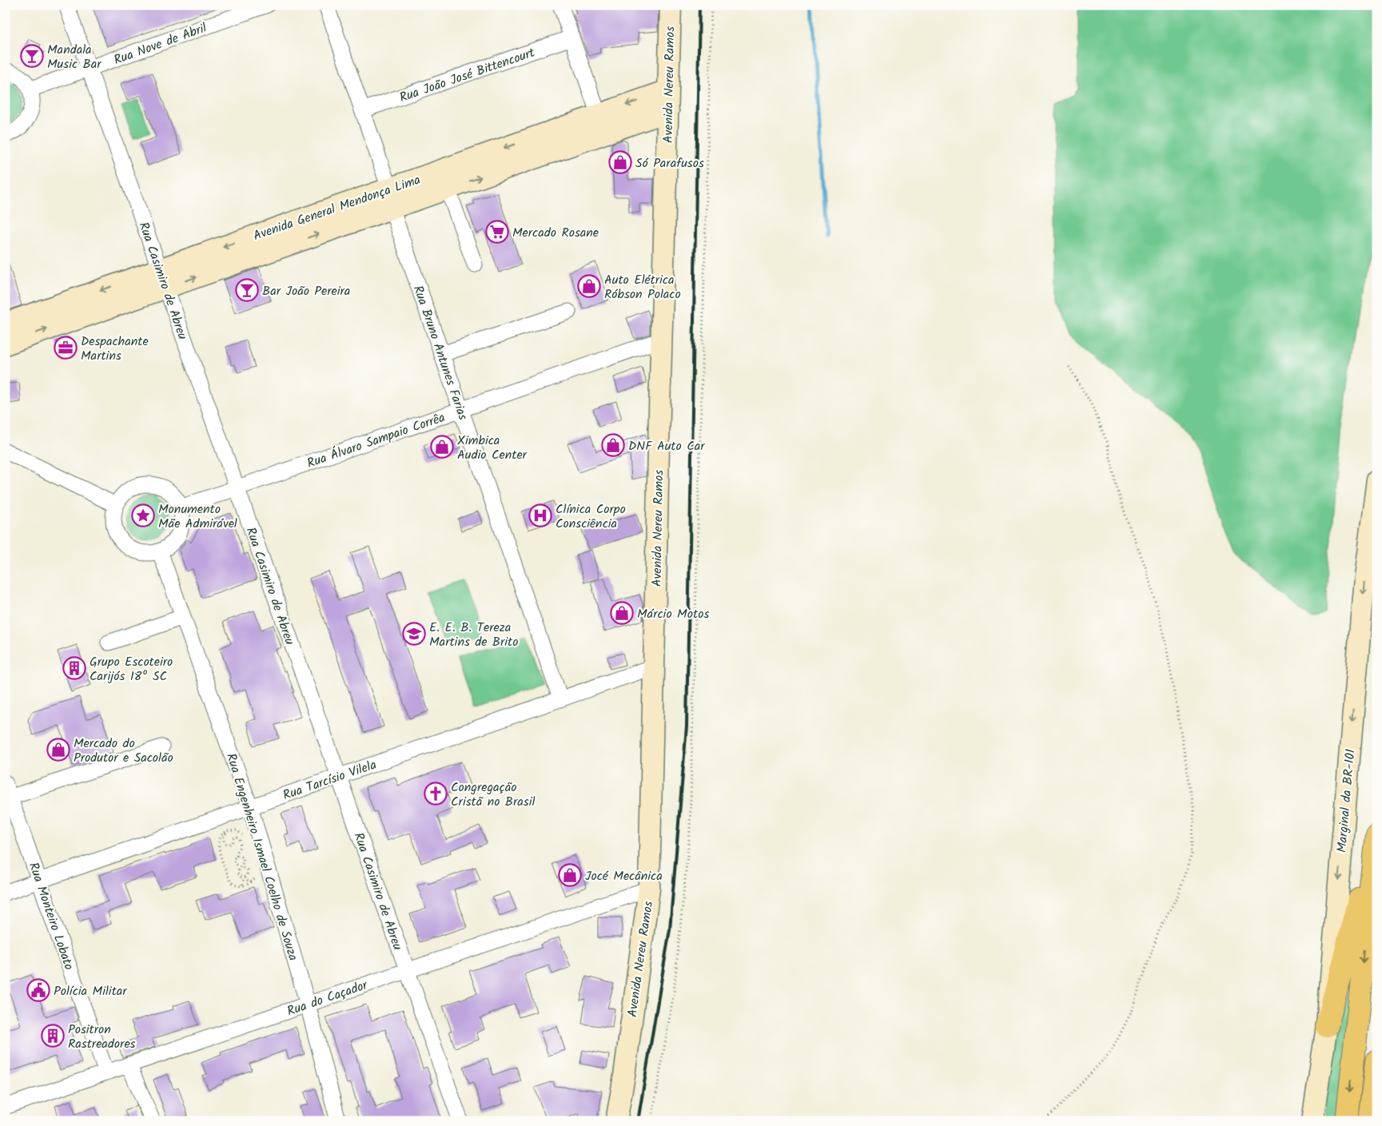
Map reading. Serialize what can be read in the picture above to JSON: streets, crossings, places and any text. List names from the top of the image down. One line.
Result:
{"streets":{"main road":["Avenida Nereu Ramos","Avenida General Mendonça Lima","Marginal da BR-101"],"street":["Rua Nove de Abril","Rua João José Bittencourt","Rua Casimiro de Abreu","Rua Bruno Antunes Farias","Rua Álvaro Sampaio Corrêa","Rua Tarcísio Vilela","Rua Engenheiro Ismael Coelho de Souza","Rua Monteiro Lobato","Rua do Caçador"]},"crossings":[["Rua Nove de Abril","Rua Casimiro de Abreu"],["Rua João José Bittencourt","Rua Bruno Antunes Farias"],["Avenida Nereu Ramos","Avenida General Mendonça Lima"],["Avenida Nereu Ramos","Rua Álvaro Sampaio Corrêa"],["Avenida Nereu Ramos","Rua Tarcísio Vilela"],["Avenida Nereu Ramos","Rua do Caçador"],["Avenida General Mendonça Lima","Rua Casimiro de Abreu"],["Avenida General Mendonça Lima","Rua Bruno Antunes Farias"],["Rua Casimiro de Abreu","Rua Álvaro Sampaio Corrêa"],["Rua Casimiro de Abreu","Rua Tarcísio Vilela"],["Rua Casimiro de Abreu","Rua do Caçador"],["Rua Bruno Antunes Farias","Rua Álvaro Sampaio Corrêa"],["Rua Bruno Antunes Farias","Rua Tarcísio Vilela"],["Rua Álvaro Sampaio Corrêa","Rua Engenheiro Ismael Coelho de Souza"],["Rua Tarcísio Vilela","Rua Engenheiro Ismael Coelho de Souza"],["Rua Tarcísio Vilela","Rua Monteiro Lobato"],["Rua Engenheiro Ismael Coelho de Souza","Rua do Caçador"],["Rua Monteiro Lobato","Rua do Caçador"]],"one_way":["Marginal da BR-101"],"places":{"bar":["Mandala Music Bar","Bar João Pereira"],"shop":["Só Parafusos","Auto Elétrica Róbson Polaco","DNF Auto Car","Ximbica Audio Center","Márcio Motos","Mercado do Produtor e Sacolão","Jocé Mecânica"],"supermarket":["Mercado Rosane"],"office":["Despachante Martins"],"place":["Monumento Mãe Admirável"],"hospital":["Clínica Corpo Consciência"],"school or university":["E. E. B. Tereza Martins de Brito"],"building":["Grupo Escoteiro Carijós 18º SC","Positron Rastreadores"],"church":["Congregação Cristã no Brasil"],"public building":["Polícia Militar"]}}
